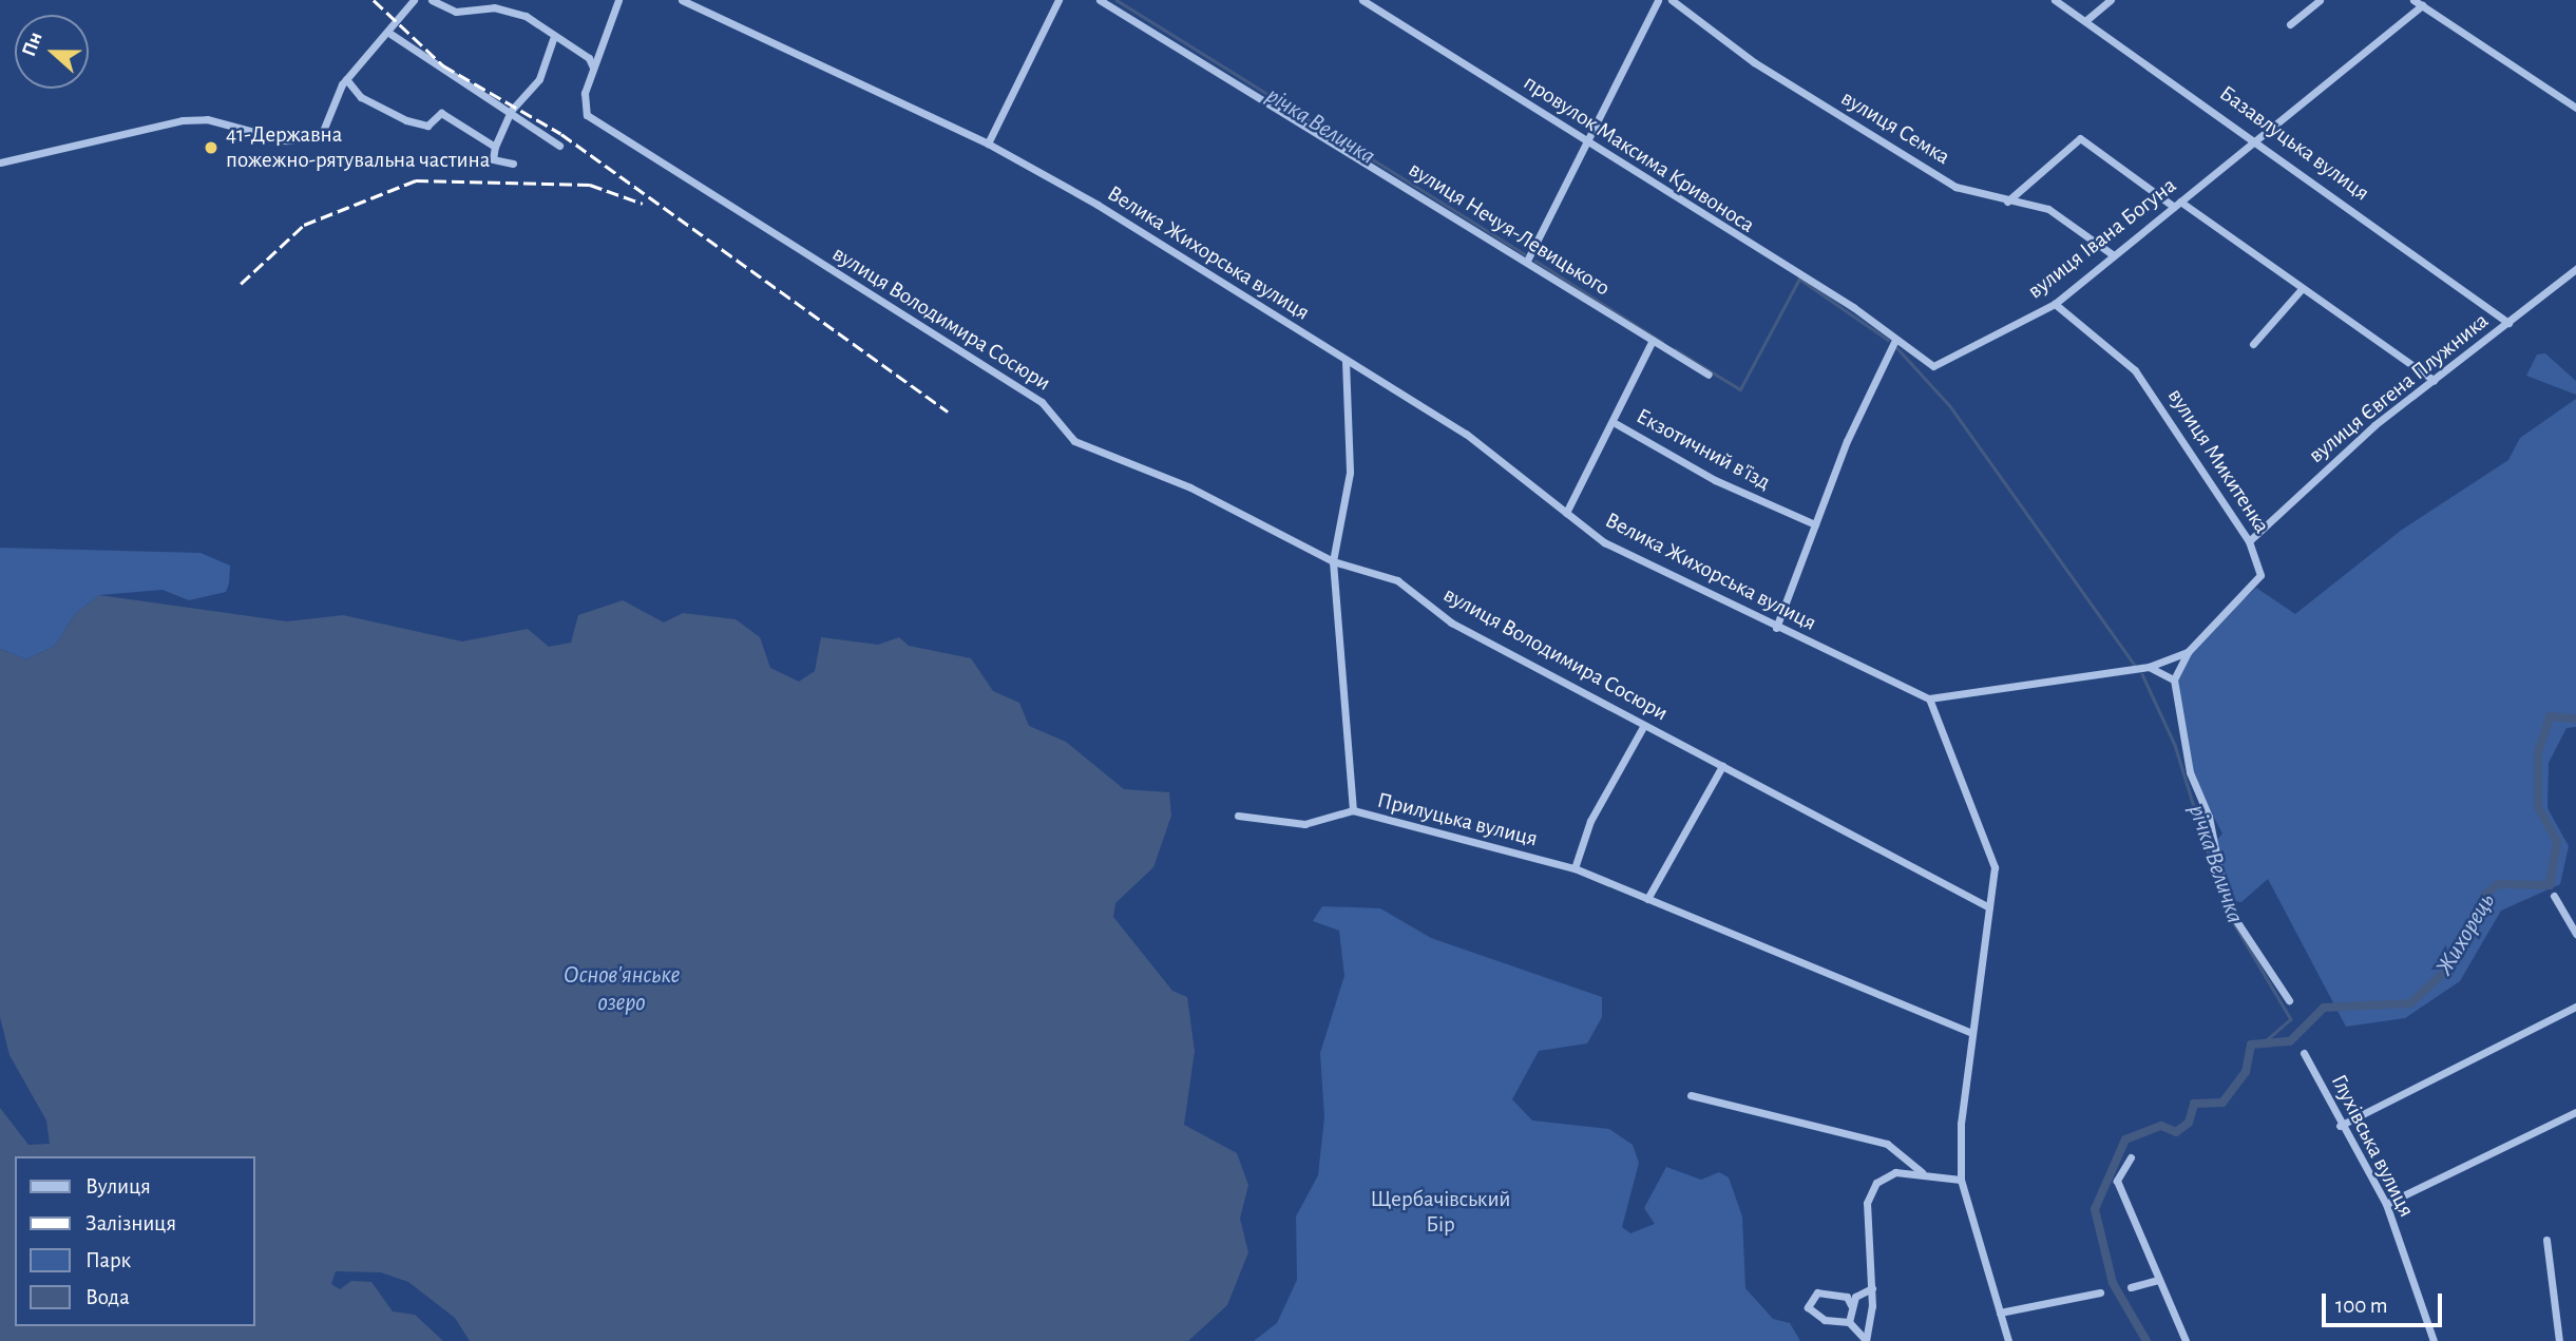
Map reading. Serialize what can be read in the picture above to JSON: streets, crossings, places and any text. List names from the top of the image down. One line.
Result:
{"streets":{"street":["вулиця Семка","Базавлуцька вулиця","провулок Максима Кривоноса","вулиця Нечуя-Левицького","вулиця Івана Богуна","Велика Жихорська вулиця","вулиця Володимира Сосюри","вулиця Євгена Плужника","Екзотичний в'їзд","вулиця Микитенка","Прилуцька вулиця","Глухівська вулиця"]},"crossings":[["вулиця Семка","вулиця Івана Богуна"],["Базавлуцька вулиця","вулиця Івана Богуна"],["Базавлуцька вулиця","вулиця Євгена Плужника"],["провулок Максима Кривоноса","вулиця Івана Богуна"],["вулиця Нечуя-Левицького","Екзотичний в'їзд"],["вулиця Івана Богуна","вулиця Микитенка"],["Велика Жихорська вулиця","Екзотичний в'їзд"],["Велика Жихорська вулиця","вулиця Микитенка"],["Велика Жихорська вулиця","Прилуцька вулиця"],["вулиця Володимира Сосюри","Прилуцька вулиця"],["вулиця Євгена Плужника","вулиця Микитенка"]],"water":["річка Величка","Жихорець","Основ'янське озеро"],"parks":["Щербачівський Бір"],"places":["41-Державна пожежно-рятувальна частина"],"legend":["Вулиця","Залізниця","Парк","Вода"],"scale_bar":"100 m","north":"left"}
